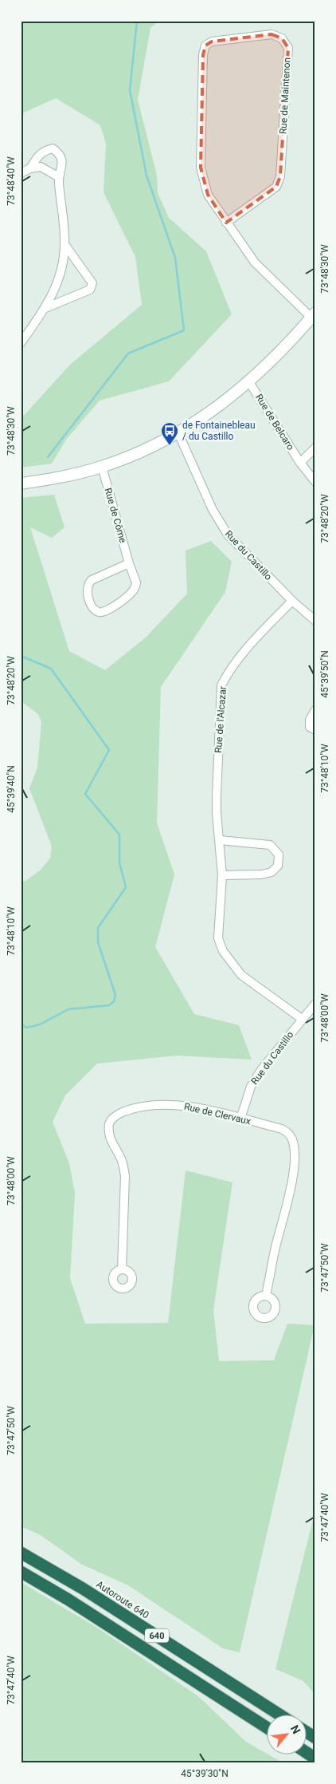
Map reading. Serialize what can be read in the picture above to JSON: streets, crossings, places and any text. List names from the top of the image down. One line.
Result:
{"streets":{"highway":["Autoroute 640","640"],"street":["Rue de Maintenon","Rue de Belcaro","Rue de Côme","Rue du Castillo","Rue de l'Alcazar","Rue de Clervaux"]},"crossings":[["Rue du Castillo","Rue de l'Alcazar"],["Rue du Castillo","Rue de Clervaux"]],"places":{"bus stop":["de Fontainebleau / du Castillo"]},"north":"top right","coordinates":["73°48'40\"W","73°48'30\"W","73°48'20\"W","45°39'50\"N","73°48'10\"W","45°39'40\"N","73°48'00\"W","73°47'50\"W","73°47'40\"W","45°39'30\"N"]}
